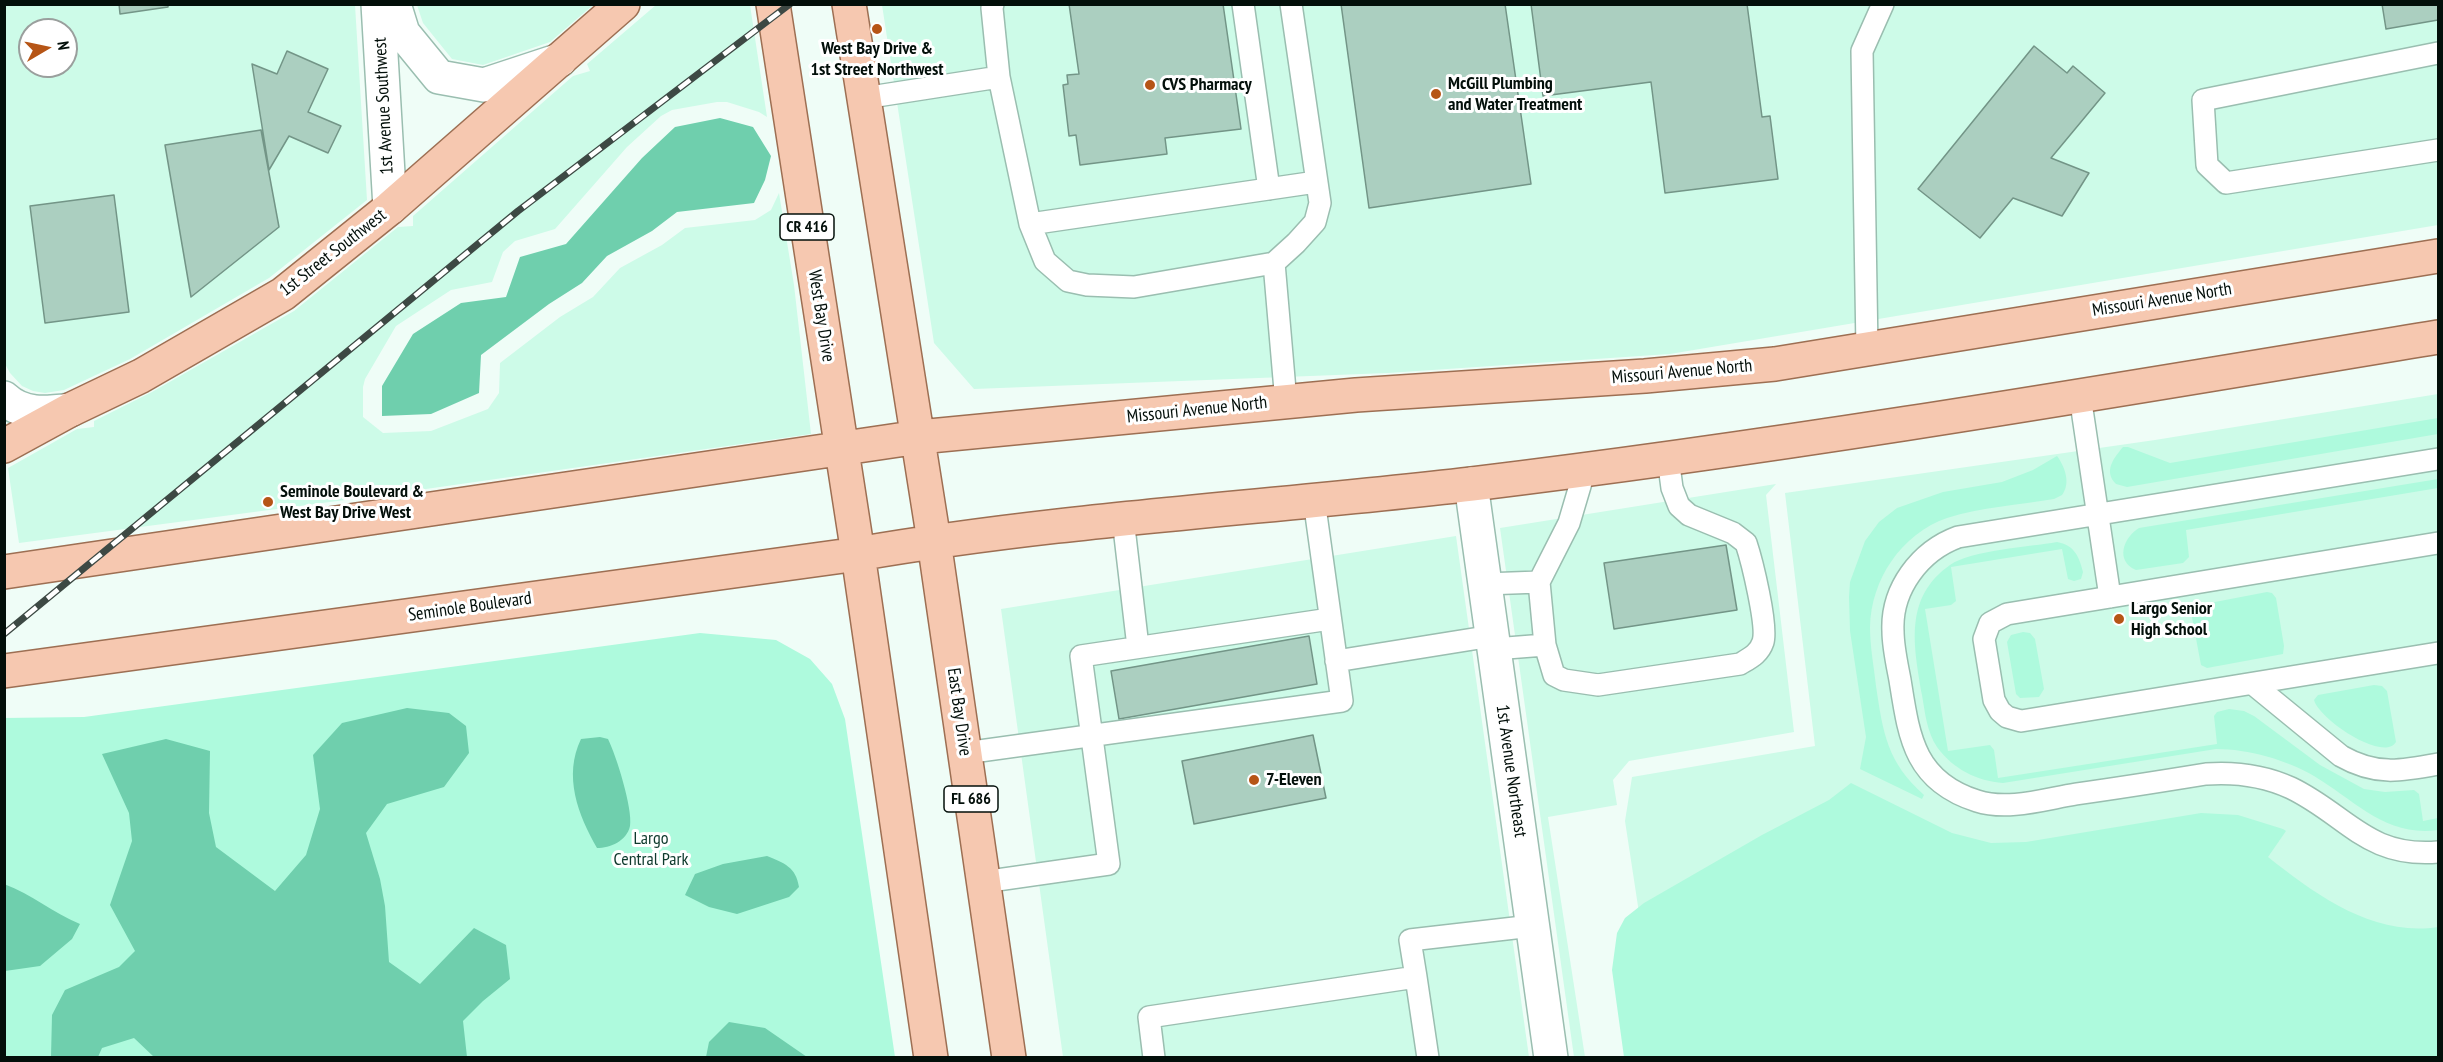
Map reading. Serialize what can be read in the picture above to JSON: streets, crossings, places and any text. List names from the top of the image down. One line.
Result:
{"streets":{"main road":["CR 416","1st Street Southwest","Missouri Avenue North","West Bay Drive","Seminole Boulevard","East Bay Drive","FL 686"],"street":["1st Avenue Southwest","1st Avenue Northeast"]},"crossings":[["1st Avenue Southwest","1st Street Southwest"],["Missouri Avenue North","East Bay Drive"],["Seminole Boulevard","East Bay Drive"]],"parks":["Largo Central Park"],"places":["West Bay Drive & 1st Street Northwest","CVS Pharmacy","McGill Plumbing and Water Treatment","Seminole Boulevard & West Bay Drive West","Largo Senior High School","7-Eleven"],"north":"right"}
